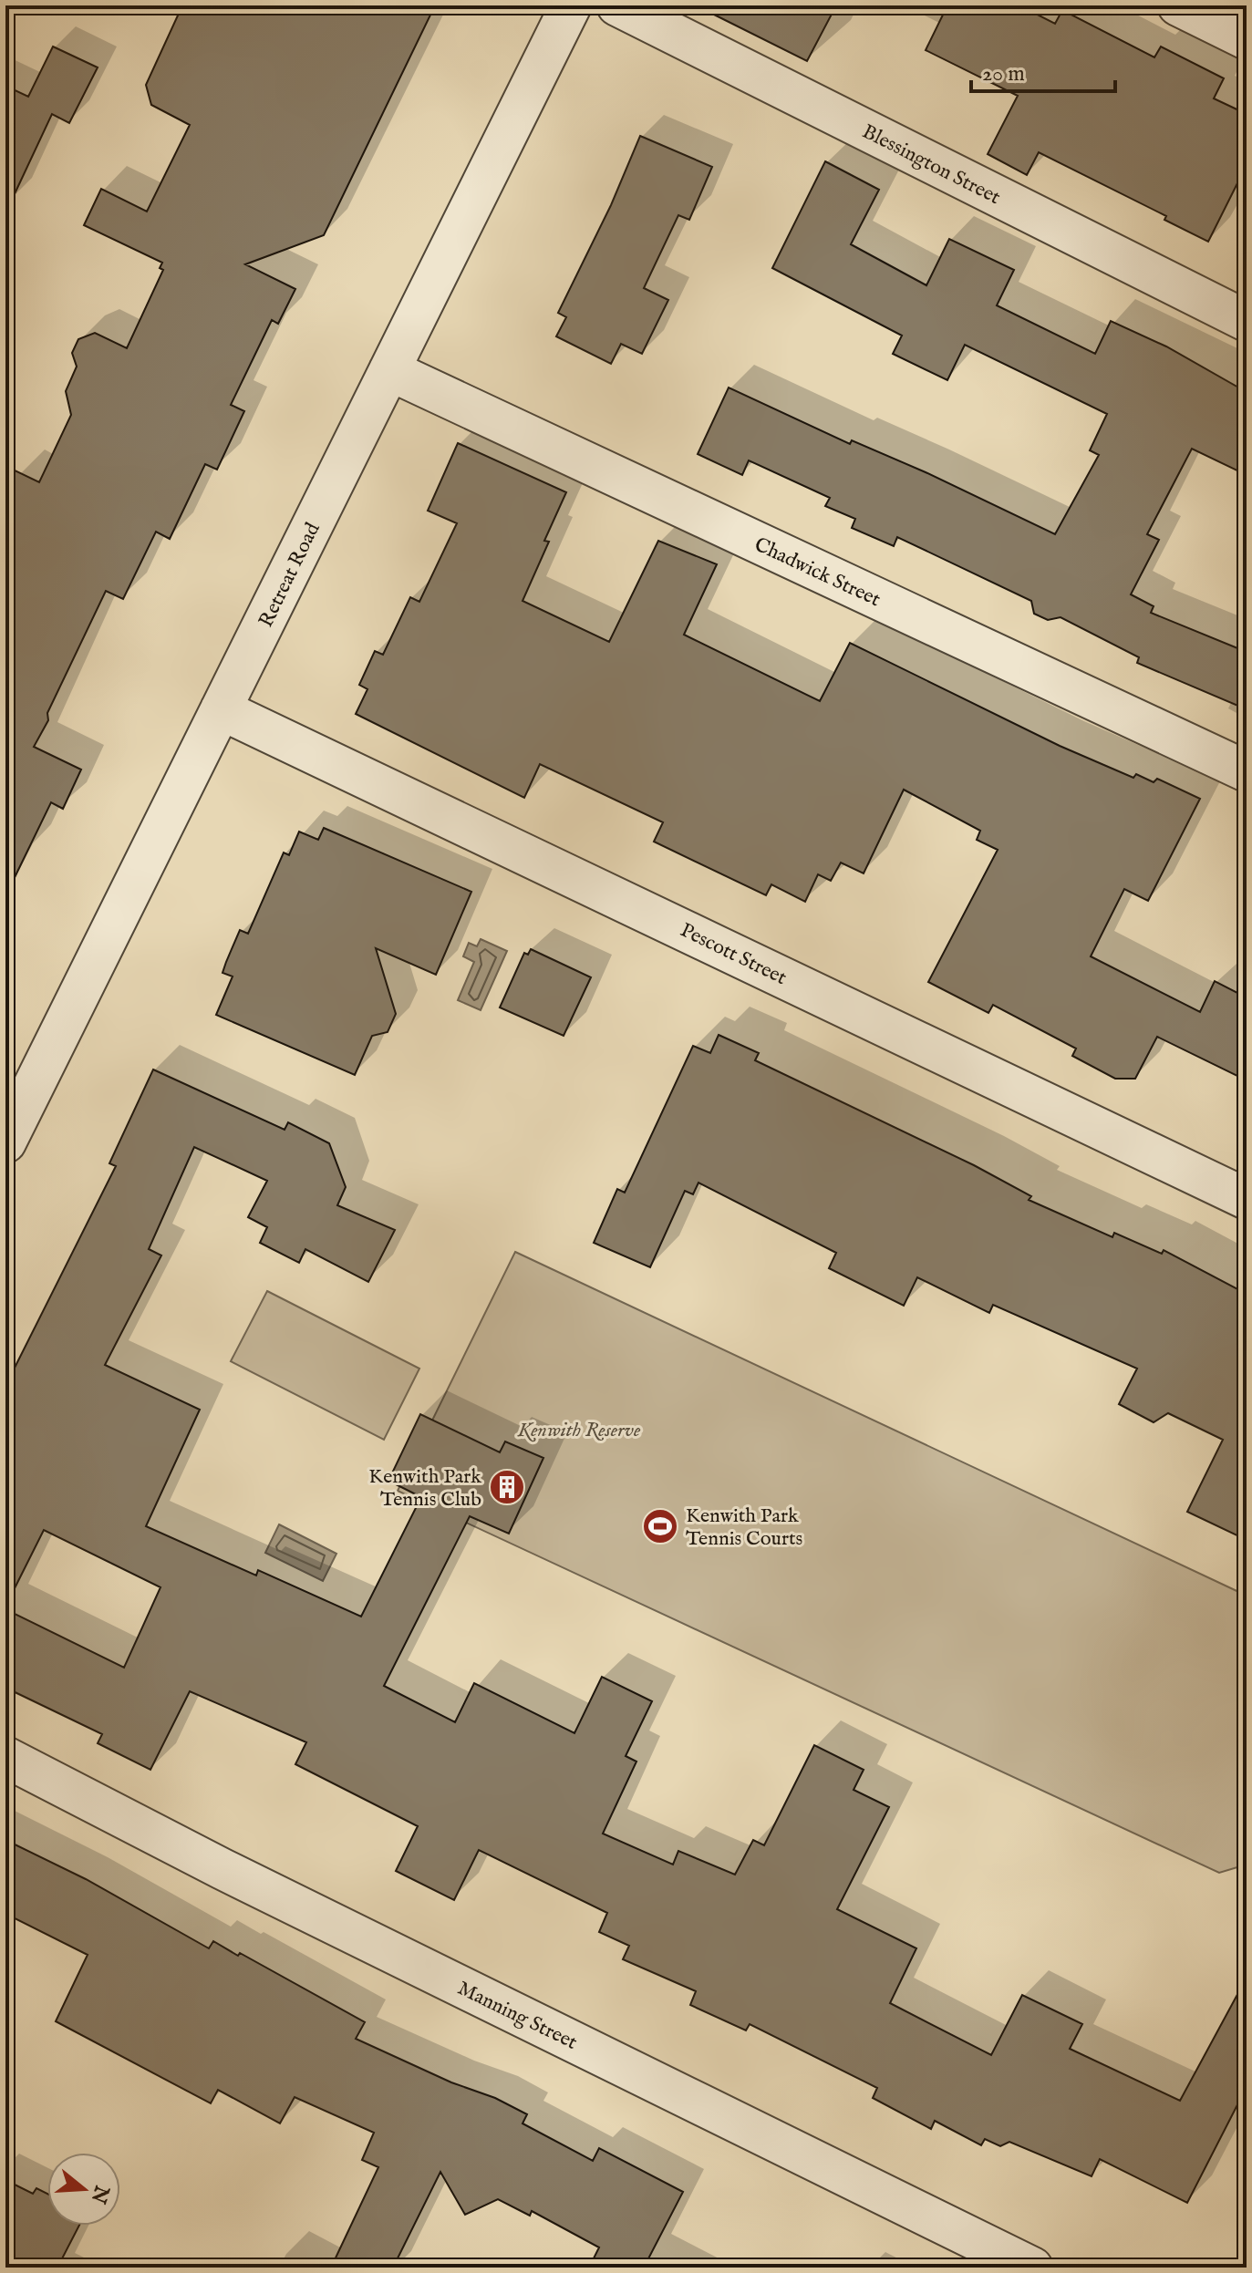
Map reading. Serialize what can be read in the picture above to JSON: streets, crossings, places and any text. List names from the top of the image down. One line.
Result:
{"streets":{"street":["Blessington Street","Chadwick Street","Retreat Road","Pescott Street","Manning Street"]},"crossings":[["Chadwick Street","Retreat Road"],["Retreat Road","Pescott Street"]],"parks":["Kenwith Reserve"],"places":{"building":["Kenwith Park Tennis Club"],"sports":["Kenwith Park Tennis Courts"]},"scale_bar":"20 m","north":"right"}
